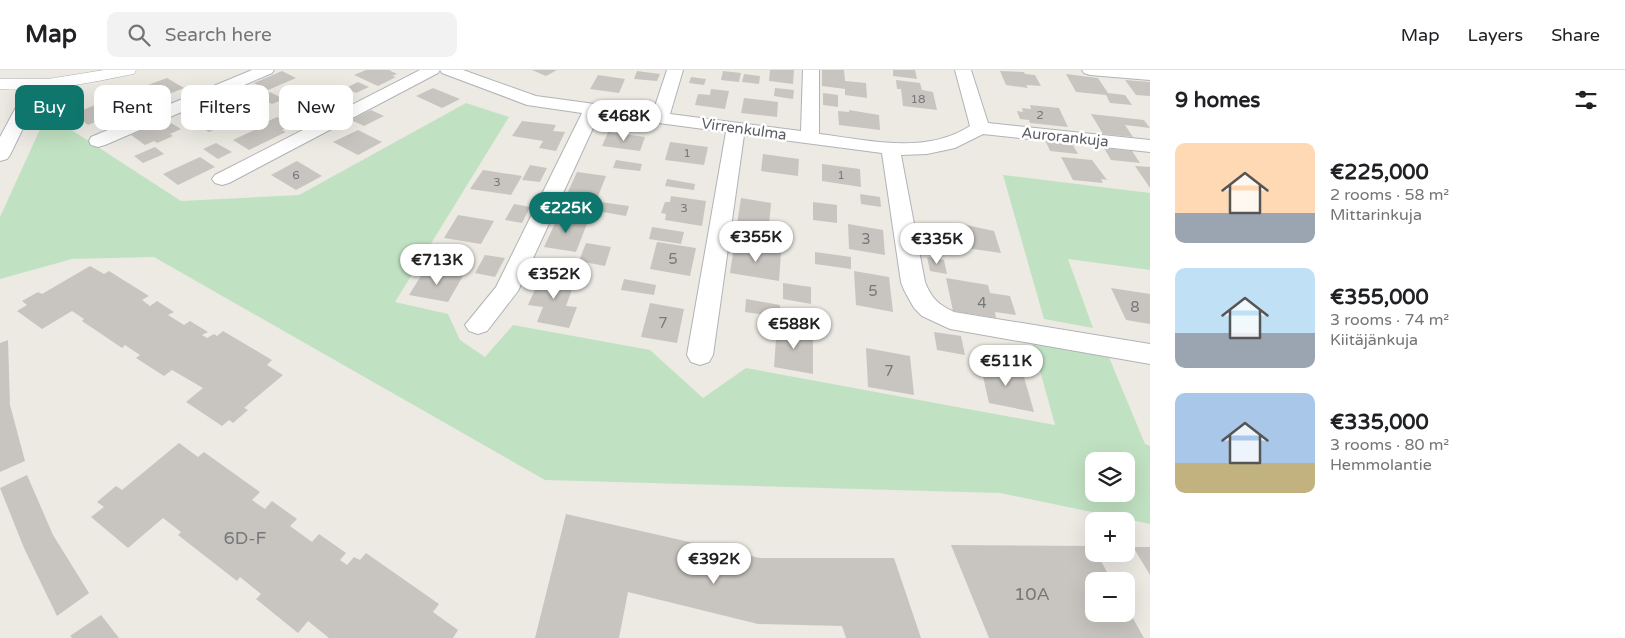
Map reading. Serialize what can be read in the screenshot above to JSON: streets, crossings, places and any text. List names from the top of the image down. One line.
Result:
{"streets":{"street":["Virrenkulma","Aurorankuja"]},"crossings":[["Virrenkulma","Aurorankuja"]],"house_numbers":["18","2","1","6","1","3","3","3","5","5","4","8","7","7","6D-F","10A"],"page":{"header":"Map","search":"Search here","nav":["Map","Layers","Share"],"heading":"9 homes","chip":["Buy","Rent","Filters","New"],"price":["€468K","€225K","€355K","€335K","€713K","€352K","€588K","€511K","€392K"],"list":[{"name":"€225,000","note":"2 rooms · 58 m² · Mittarinkuja"},{"name":"€355,000","note":"3 rooms · 74 m² · Kiitäjänkuja"},{"name":"€335,000","note":"3 rooms · 80 m² · Hemmolantie"}],"map_buttons":["+","−"]}}
